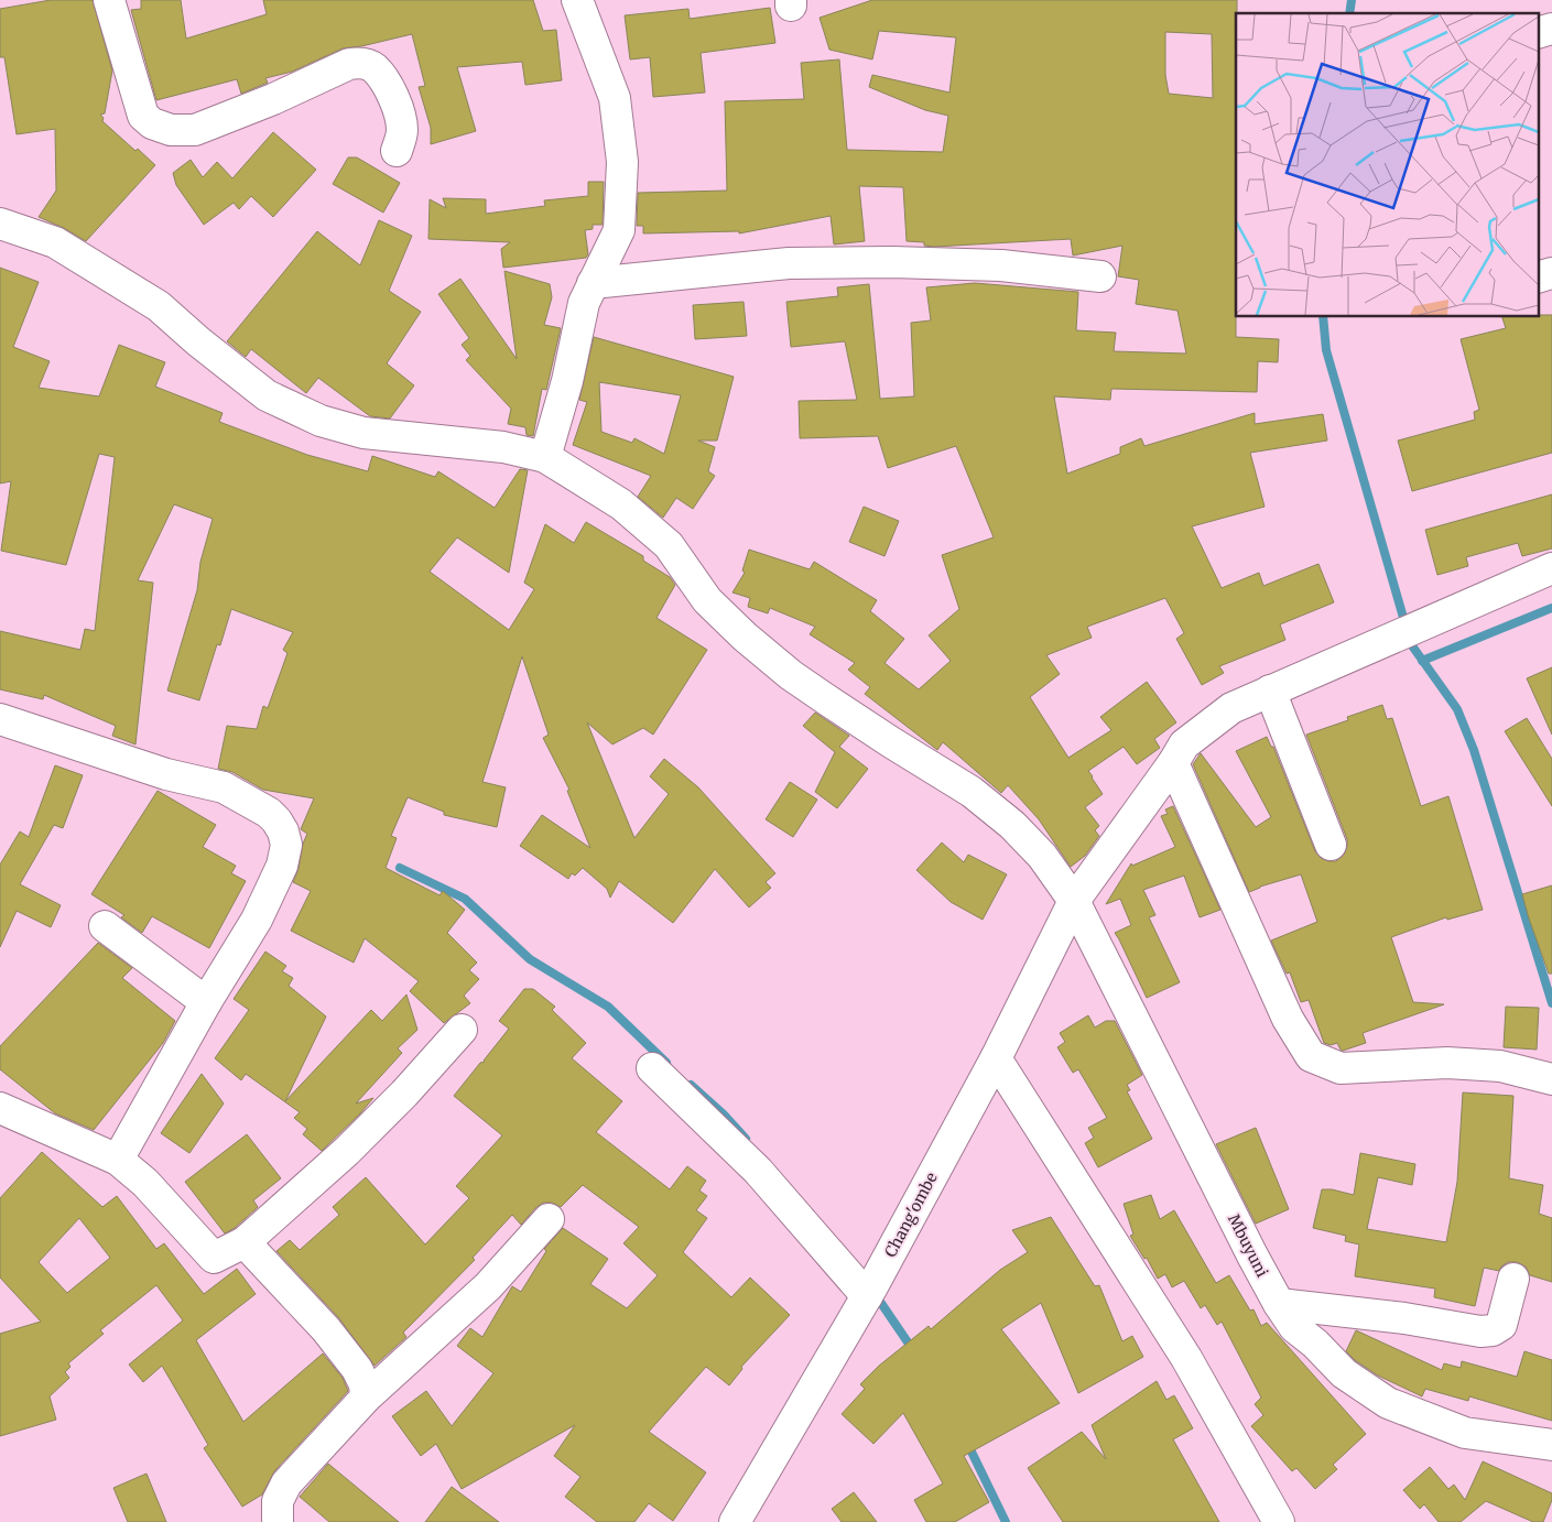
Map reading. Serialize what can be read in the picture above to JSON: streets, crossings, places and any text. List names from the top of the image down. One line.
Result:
{"streets":{"street":["Chang'ombe","Mbuyuni"]},"crossings":[["Chang'ombe","Mbuyuni"]]}
